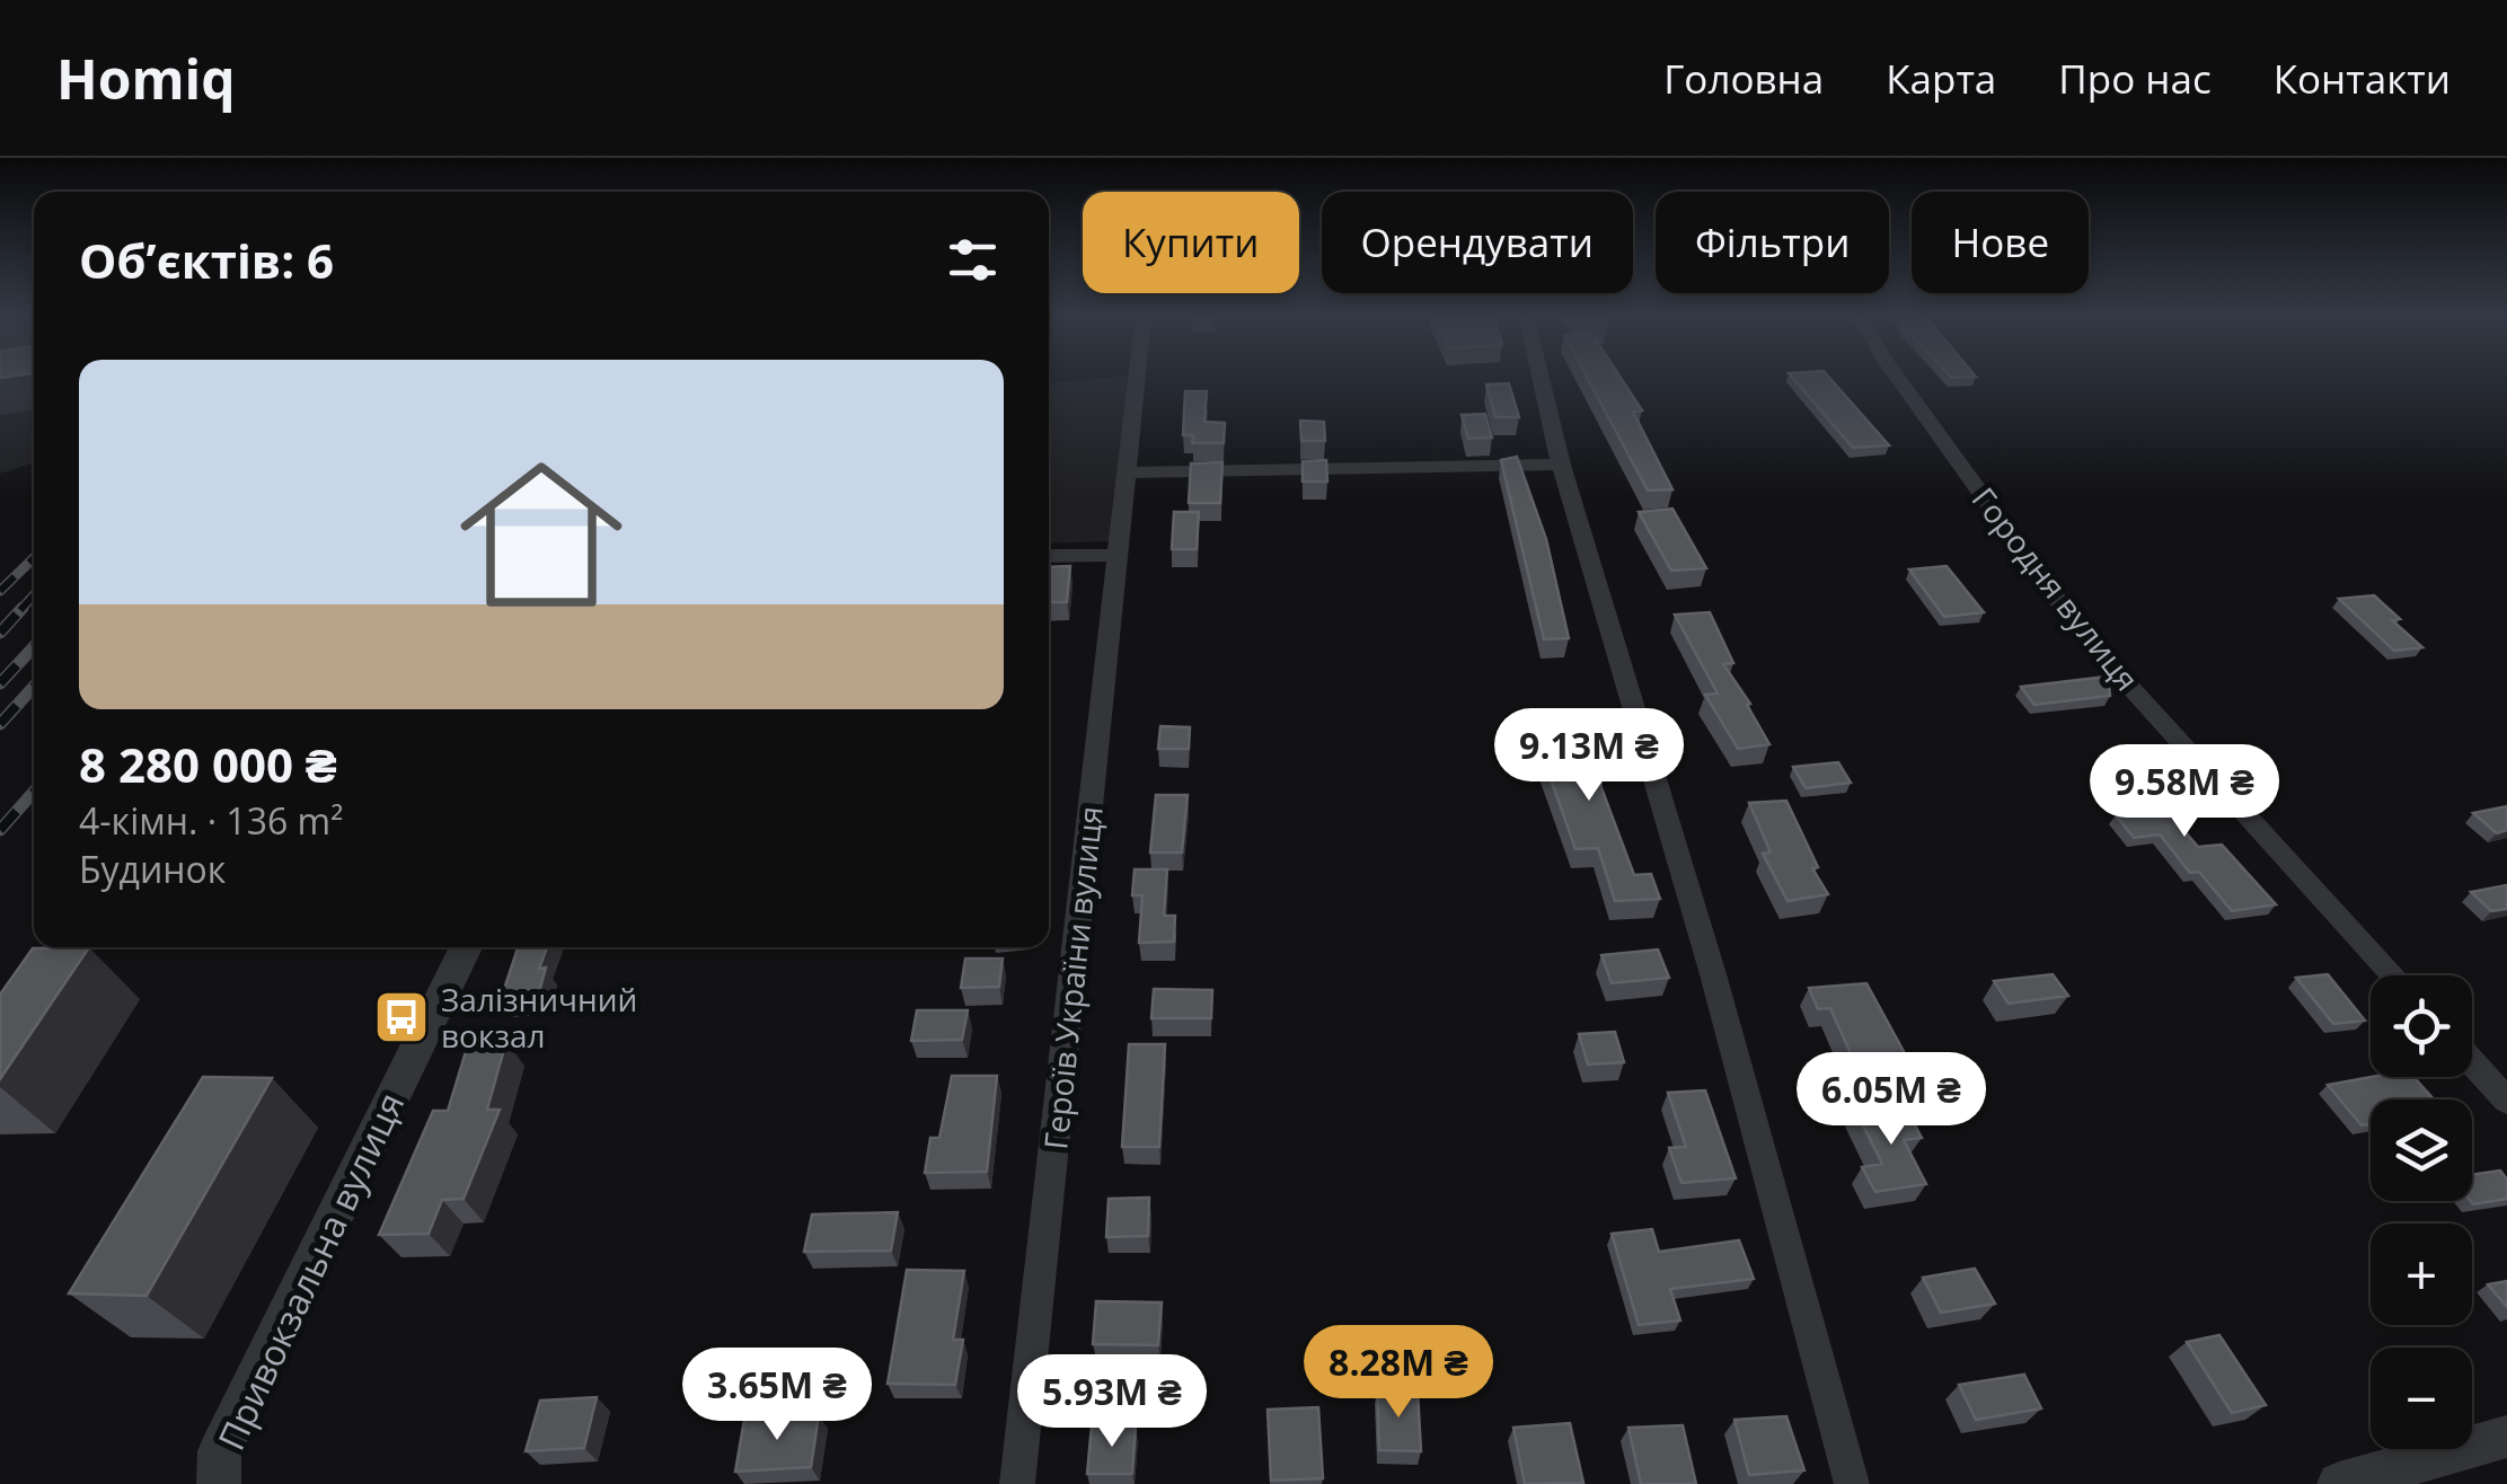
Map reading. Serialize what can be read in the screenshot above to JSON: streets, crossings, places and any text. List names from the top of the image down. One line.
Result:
{"streets":{"street":["Городня вулиця","Героїв України вулиця","Привокзальна вулиця"]},"places":{"bus stop":["Залізничний вокзал"]},"page":{"header":"Homiq","nav":["Головна","Карта","Про нас","Контакти"],"chip":["Купити","Орендувати","Фільтри","Нове"],"heading":"Об’єктів: 6","list":[{"name":"8 280 000 ₴","note":"4-кімн. · 136 m² · Будинок"}],"price":["9.13M ₴","9.58M ₴","6.05M ₴","8.28M ₴","3.65M ₴","5.93M ₴"],"map_buttons":["+","−"]}}
